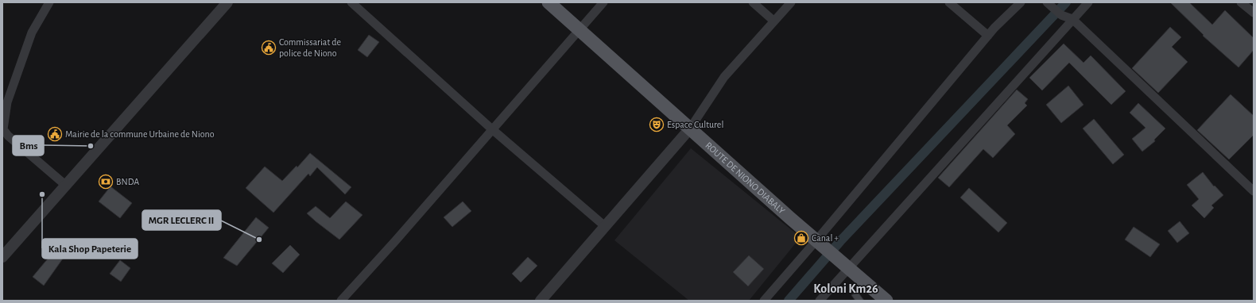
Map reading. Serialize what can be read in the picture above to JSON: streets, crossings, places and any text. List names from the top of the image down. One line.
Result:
{"streets":{"main road":["ROUTE DE NIONO DIABALY"]},"districts":["Koloni Km26"],"places":{"public building":["Commissariat de police de Niono","Mairie de la commune Urbaine de Niono"],"theatre":["Espace Culturel"],"other":["Bms","Kala Shop Papeterie","MGR LECLERC II"],"bank":["BNDA"],"shop":["Canal +"]}}
